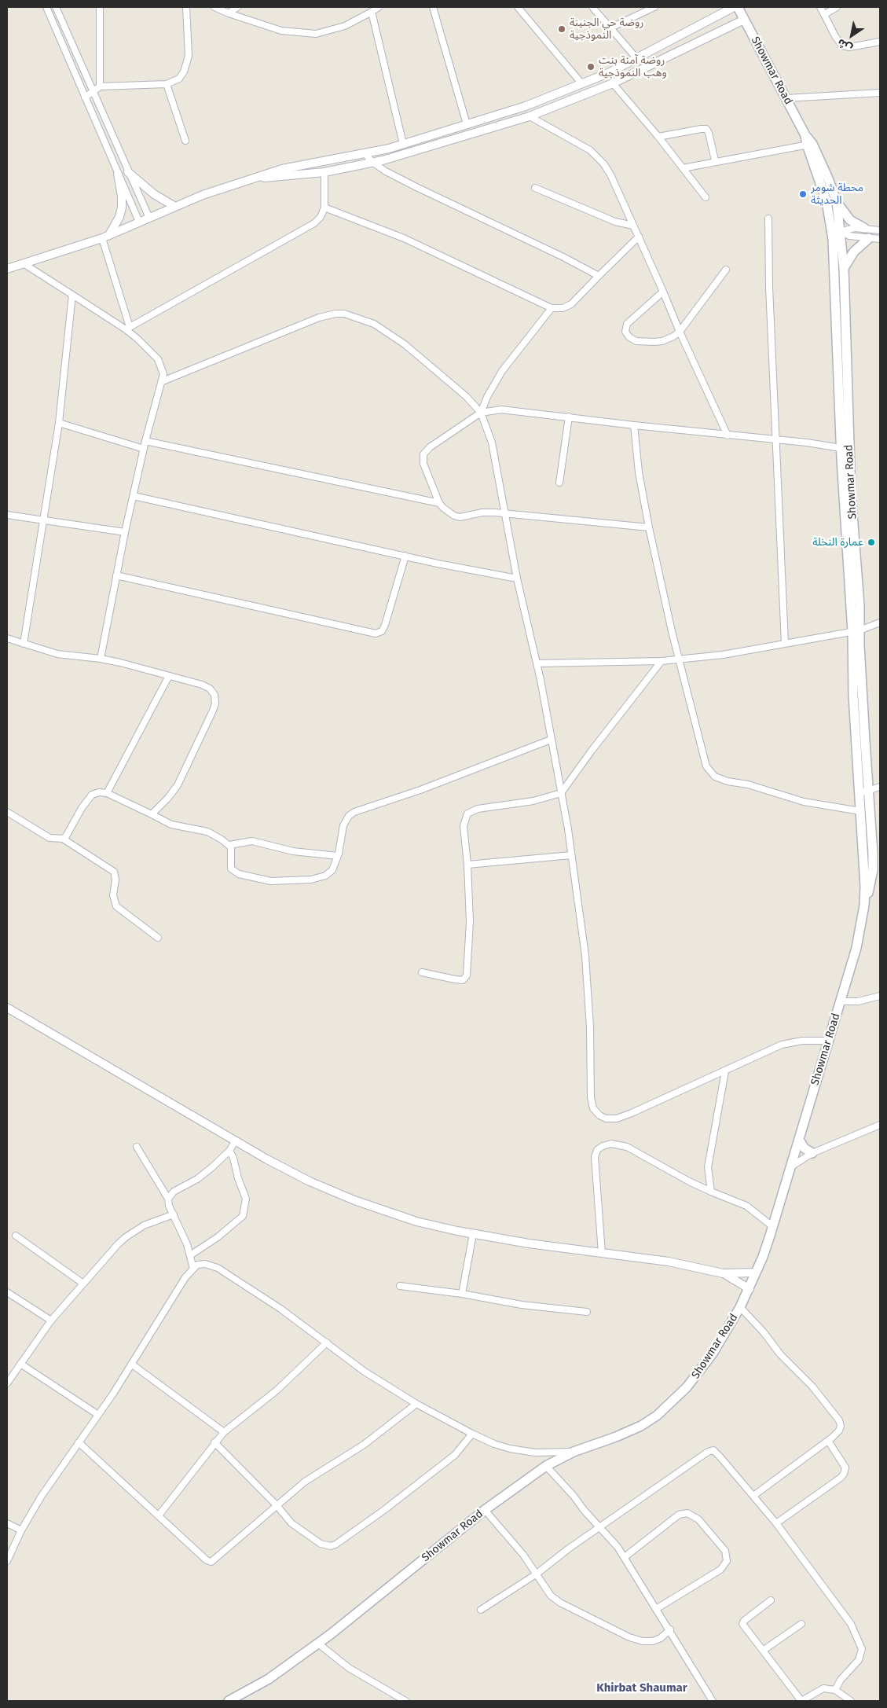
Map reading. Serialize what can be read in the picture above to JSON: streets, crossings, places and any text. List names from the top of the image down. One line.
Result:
{"streets":{"main road":["Showmar Road"]},"districts":["Khirbat Shaumar"],"places":["روضة حي الجنينة النموذجية","روضة آمنة بنت وهب النموذجية","محطة شومر الحديثة","عمارة النخلة"],"north":"bottom left"}
